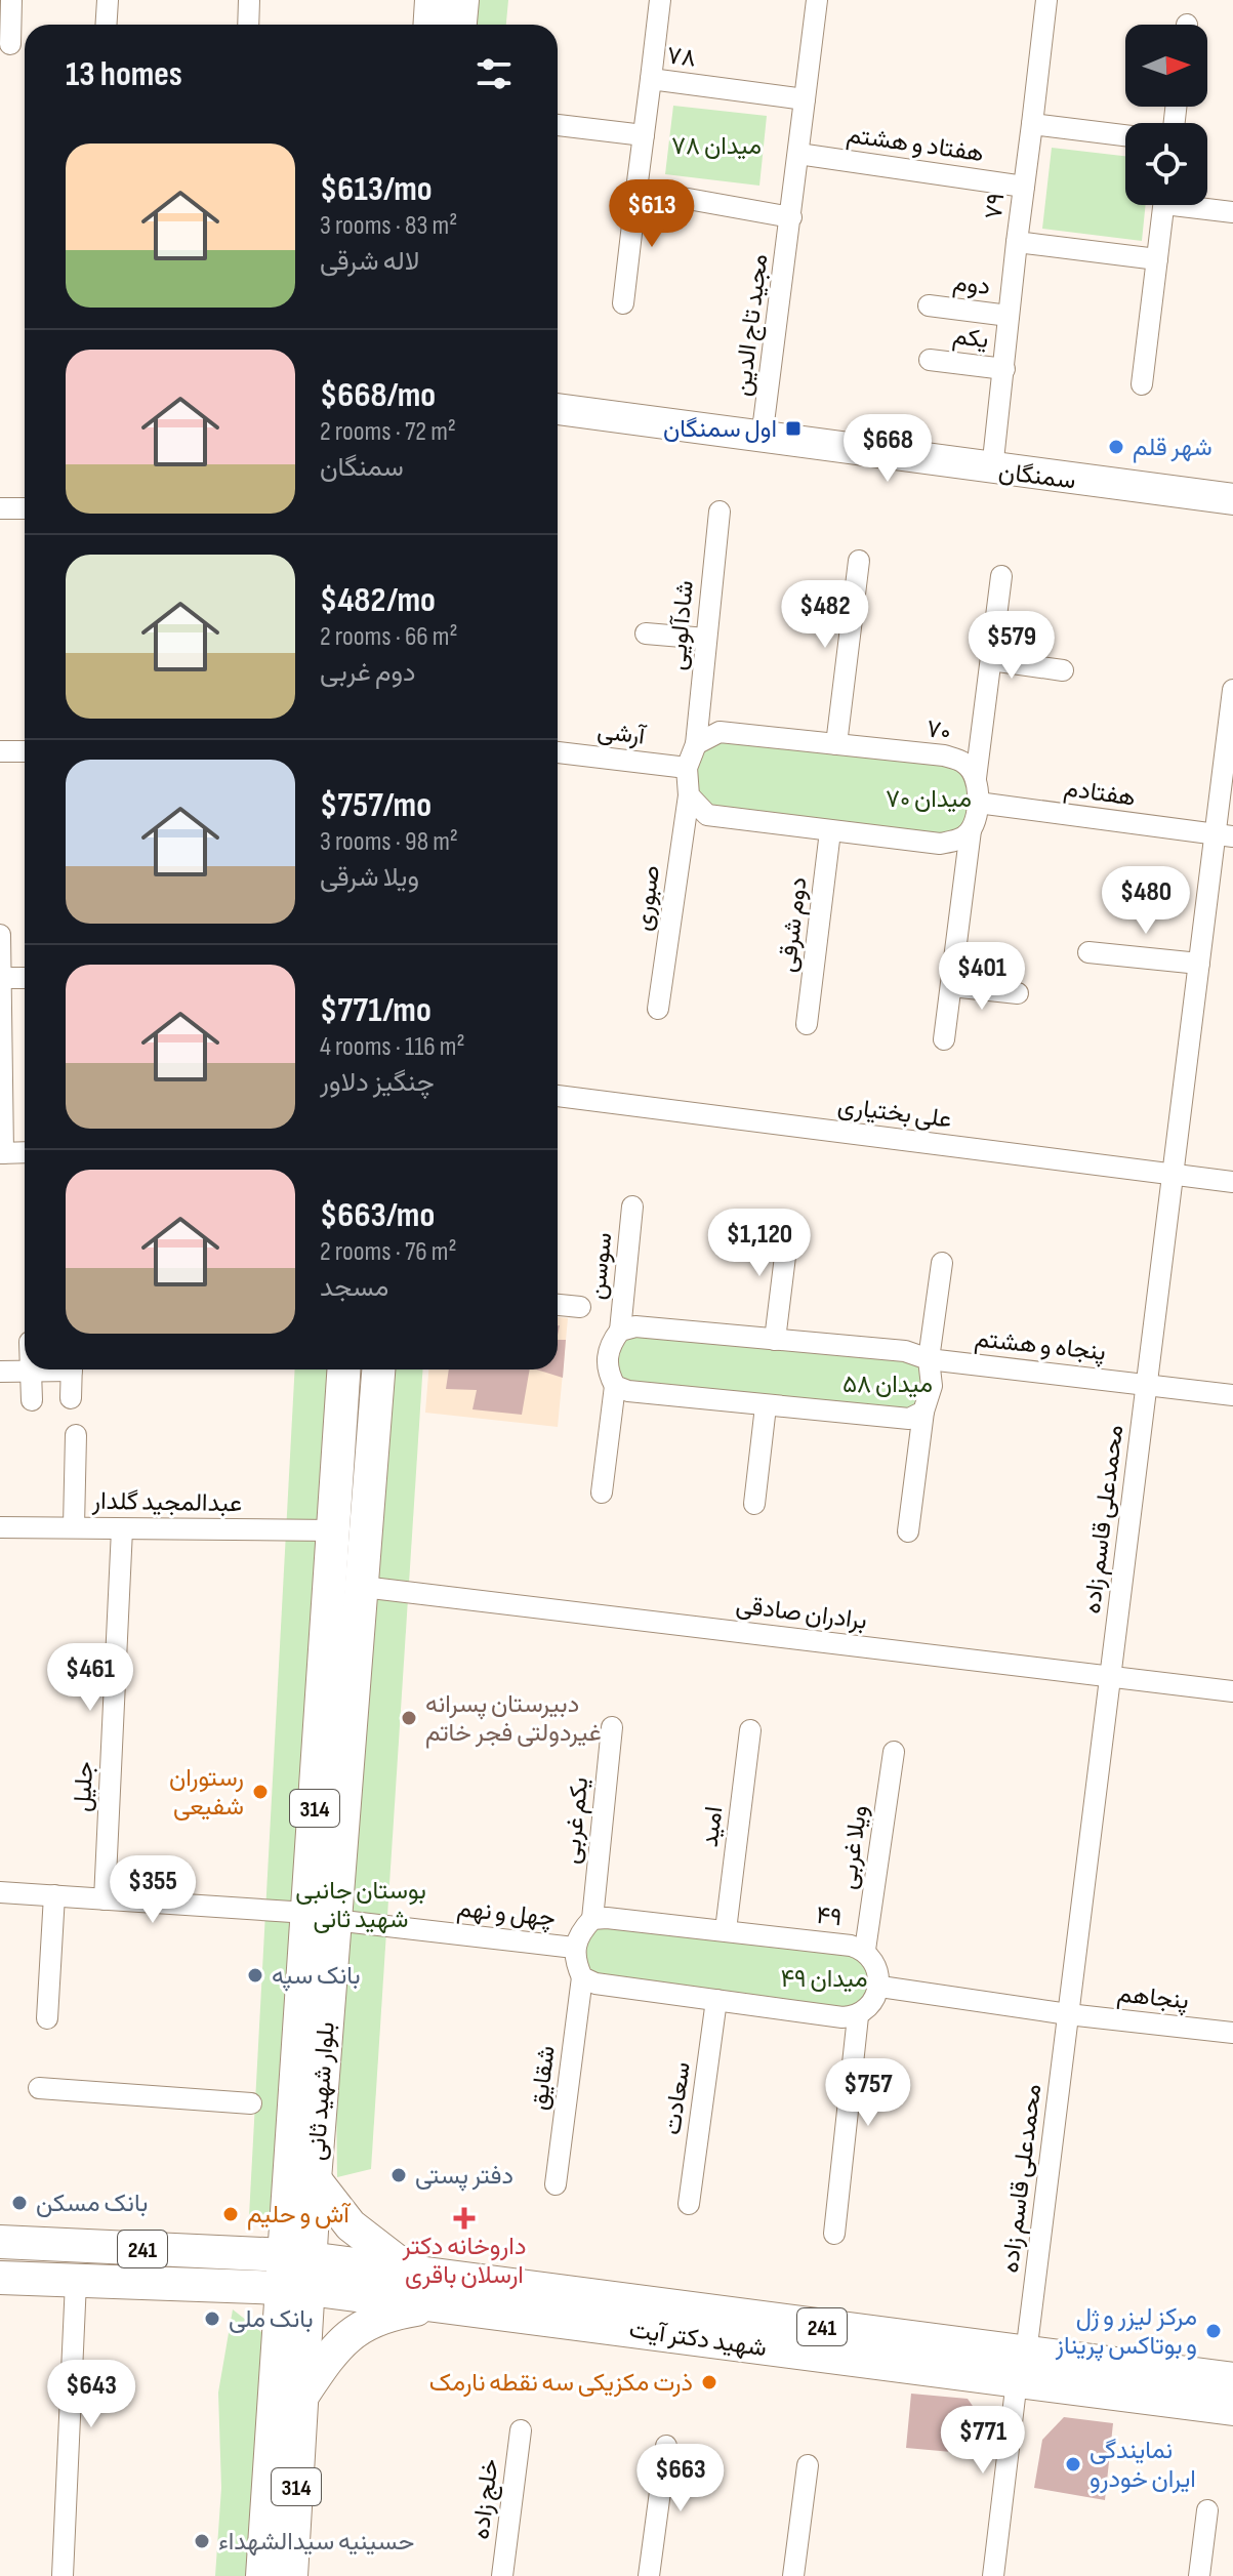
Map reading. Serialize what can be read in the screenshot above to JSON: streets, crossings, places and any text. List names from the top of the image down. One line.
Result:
{"streets":{"main road":["سمنگان","314","بلوار شهید ثانی","241","شهید دکتر آیت"],"street":["۷۸","هفتاد و هشتم","۷۹","دوم","مجید تاج الدین","یکم","شادآلویی","۷۰","آرشی","هفتادم","صبوری","دوم شرقی","علی بختیاری","سوسن","پنجاه و هشتم","عبدالمجید گلدار","محمدعلی قاسم زاده","برادران صادقی","جلیل","یکم غربی","امید","ویلا غربی","چهل و نهم","۴۹","پنجاهم","شقایق","سعادت","خلج زاده"]},"crossings":[["هفتاد و هشتم","۷۹"],["مجید تاج الدین","سمنگان"],["شادآلویی","۷۰"],["هفتادم","محمدعلی قاسم زاده"],["علی بختیاری","محمدعلی قاسم زاده"],["پنجاه و هشتم","محمدعلی قاسم زاده"],["عبدالمجید گلدار","جلیل"],["عبدالمجید گلدار","بلوار شهید ثانی"],["محمدعلی قاسم زاده","برادران صادقی"],["محمدعلی قاسم زاده","پنجاهم"],["محمدعلی قاسم زاده","شهید دکتر آیت"],["برادران صادقی","بلوار شهید ثانی"],["جلیل","چهل و نهم"],["یکم غربی","۴۹"],["امید","۴۹"],["ویلا غربی","۴۹"],["چهل و نهم","بلوار شهید ثانی"],["بلوار شهید ثانی","شهید دکتر آیت"]],"parks":["میدان ۷۸","میدان ۷۰","میدان ۵۸","بوستان جانبی شهید ثانی","میدان ۴۹"],"places":{"transit":["اول سمنگان"],"other":["شهر قلم","دبیرستان پسرانه غیردولتی فجر خاتم","رستوران شفیعی","بانک سپه","دفتر پستی","بانک مسکن","آش و حلیم","بانک ملی","مرکز لیزر و ژل و بوتاکس پریناز","ذرت مکزیکی سه نقطه نارمک","نمایندگی ایران خودرو","حسینیه سیدالشهداء"],"health":["داروخانه دکتر ارسلان باقری"]},"north":"right","page":{"heading":"13 homes","list":[{"name":"$613/mo","note":"3 rooms · 83 m² · لاله شرقی"},{"name":"$668/mo","note":"2 rooms · 72 m² · سمنگان"},{"name":"$482/mo","note":"2 rooms · 66 m² · دوم غربی"},{"name":"$757/mo","note":"3 rooms · 98 m² · ویلا شرقی"},{"name":"$771/mo","note":"4 rooms · 116 m² · چنگیز دلاور"},{"name":"$663/mo","note":"2 rooms · 76 m² · مسجد"}],"price":["$613","$668","$482","$579","$480","$401","$1,120","$461","$355","$757","$643","$771","$663"]}}
